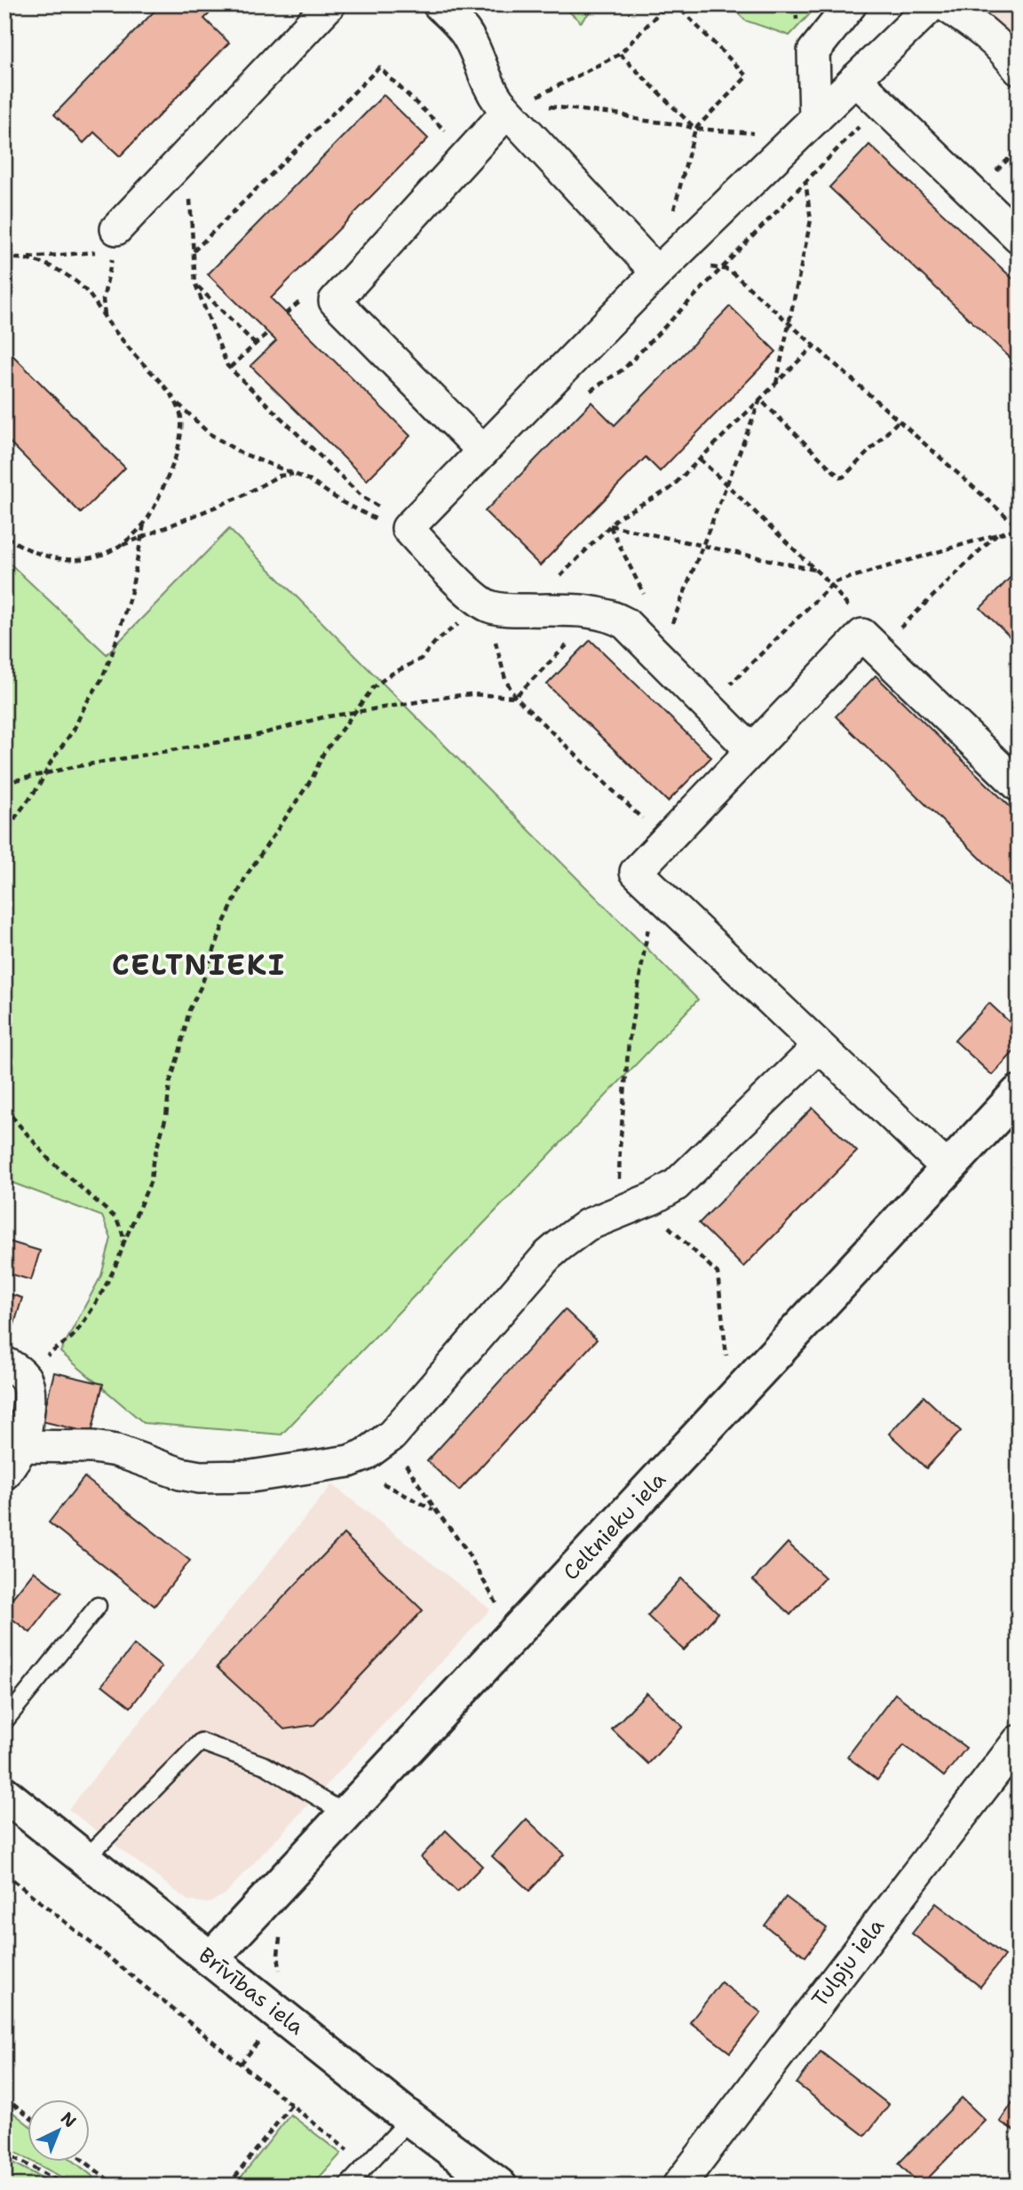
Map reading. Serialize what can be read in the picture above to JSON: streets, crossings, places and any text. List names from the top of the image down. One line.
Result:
{"streets":{"street":["Celtnieku iela","Tulpju iela","Brīvības iela"]},"crossings":[["Celtnieku iela","Brīvības iela"]],"districts":["CELTNIEKI"],"north":"top right"}
